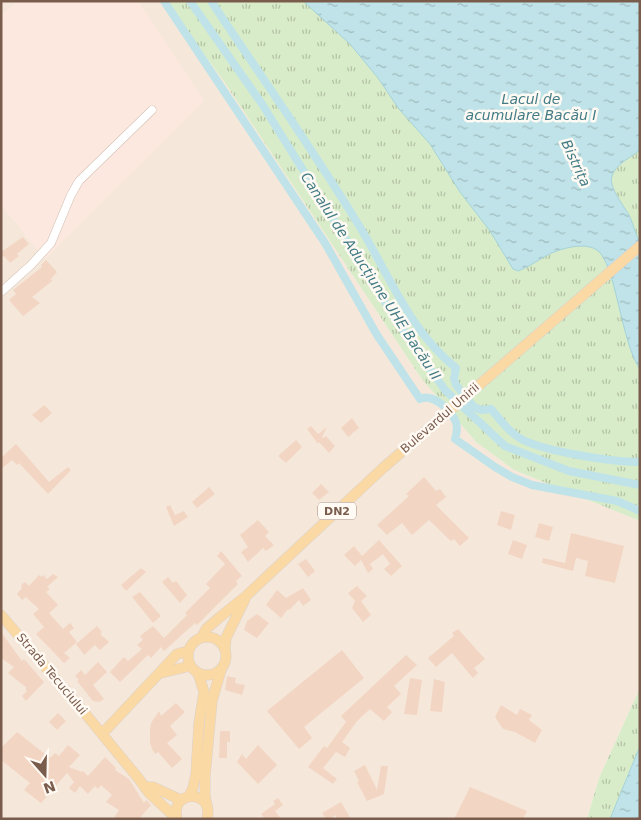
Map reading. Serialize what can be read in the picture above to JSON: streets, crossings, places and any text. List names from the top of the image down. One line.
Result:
{"streets":{"main road":["Bulevardul Unirii","DN2","Strada Tecuciului"]},"crossings":[["Bulevardul Unirii","DN2"]],"water":["Lacul de acumulare Bacău I","Bistrița","Canalul de Aducțiune UHE Bacău II"],"north":"bottom"}
